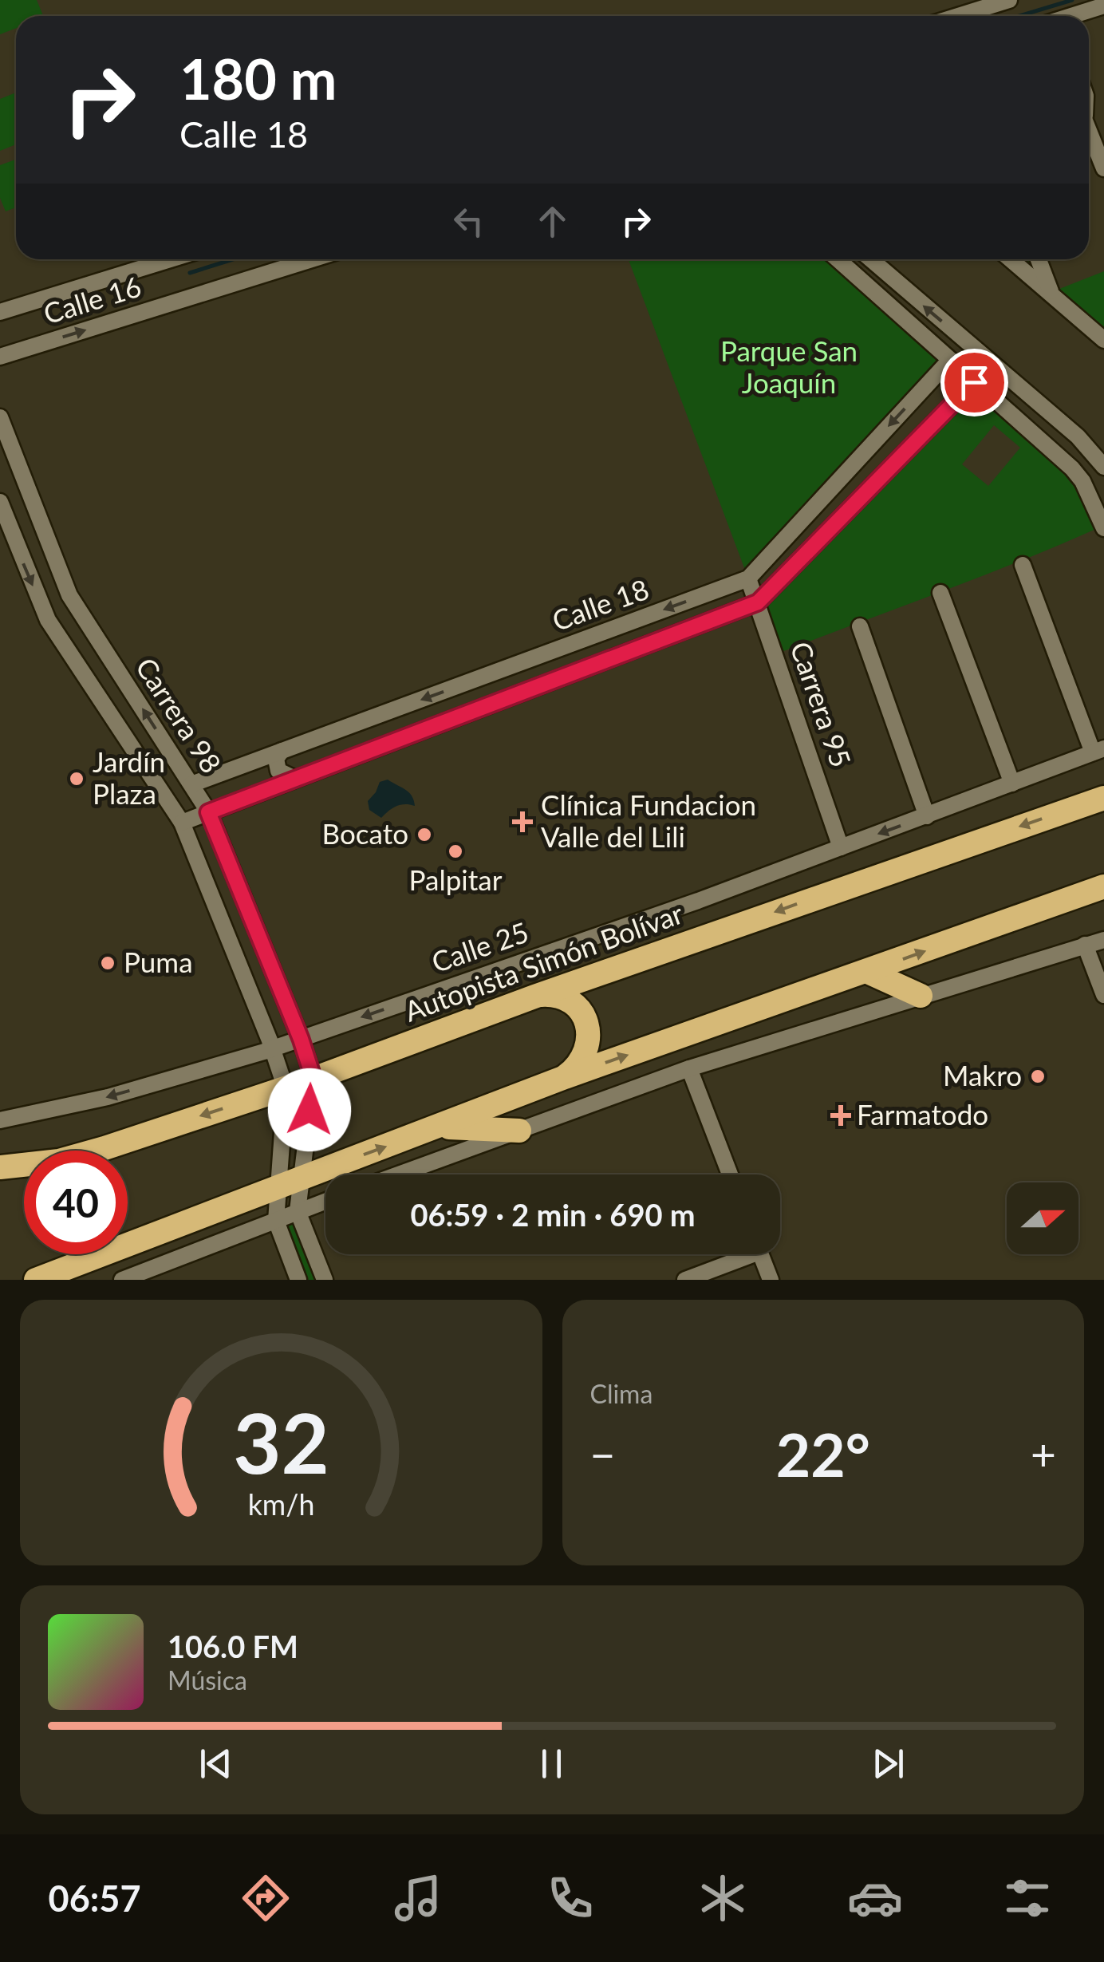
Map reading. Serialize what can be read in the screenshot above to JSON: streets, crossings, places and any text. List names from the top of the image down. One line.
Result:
{"streets":{"highway":["Autopista Simón Bolívar"],"street":["Calle 16","Calle 18","Carrera 95","Carrera 98","Calle 25"]},"crossings":[["Calle 18","Carrera 95"],["Calle 18","Carrera 98"],["Carrera 95","Calle 25"],["Carrera 98","Calle 25"],["Carrera 98","Autopista Simón Bolívar"]],"one_way":["Calle 25"],"parks":["Parque San Joaquín"],"places":{"other":["Jardín Plaza","Bocato","Palpitar","Puma","Makro"],"health":["Clínica Fundacion Valle del Lili","Farmatodo"]},"north":"right","page":{"turn":["180 m","Calle 18"],"limit":"40","trip":"06:59 · 2 min · 690 m","tile":"Clima","heat":["−","22°","+"],"song":["106.0 FM","Música"],"tabs":"06:57","gauge":["32","km/h"]}}
